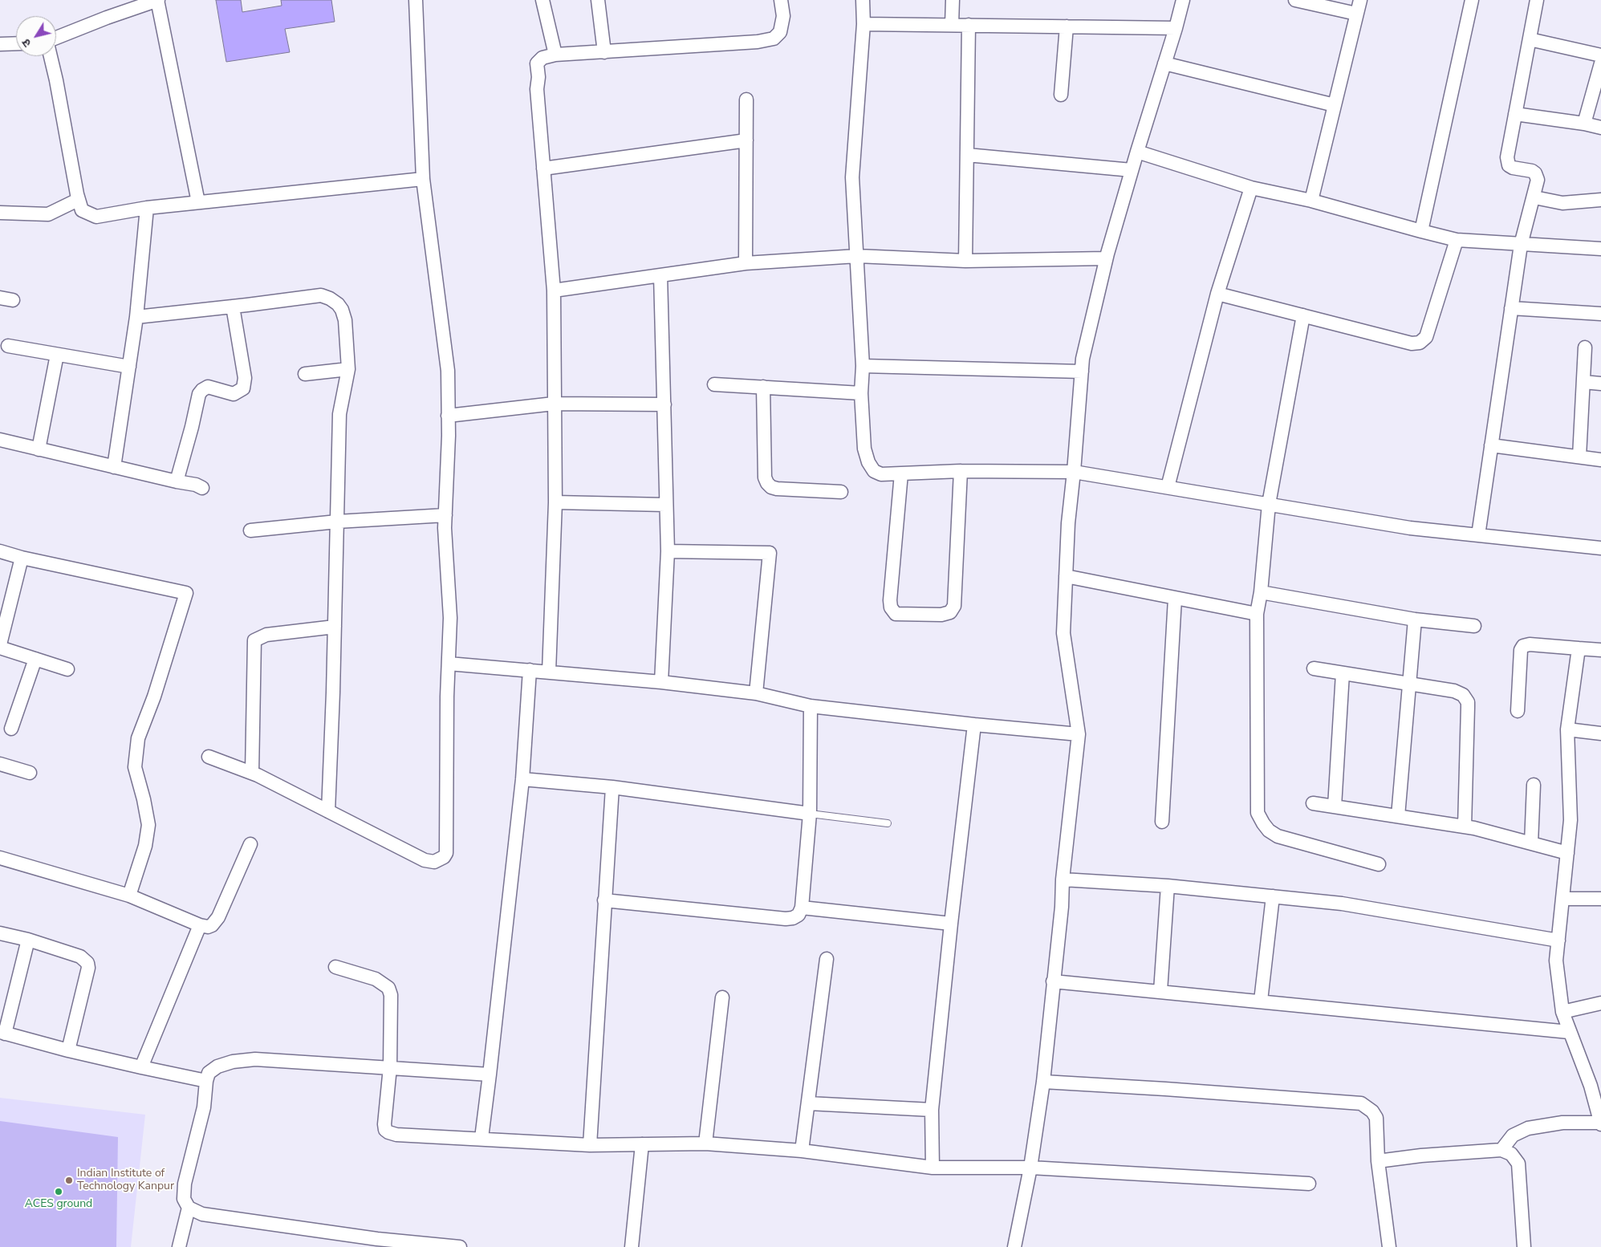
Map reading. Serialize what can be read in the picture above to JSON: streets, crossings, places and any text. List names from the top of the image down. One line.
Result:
{"places":["Indian Institute of Technology Kanpur","ACES ground"],"north":"bottom left"}
